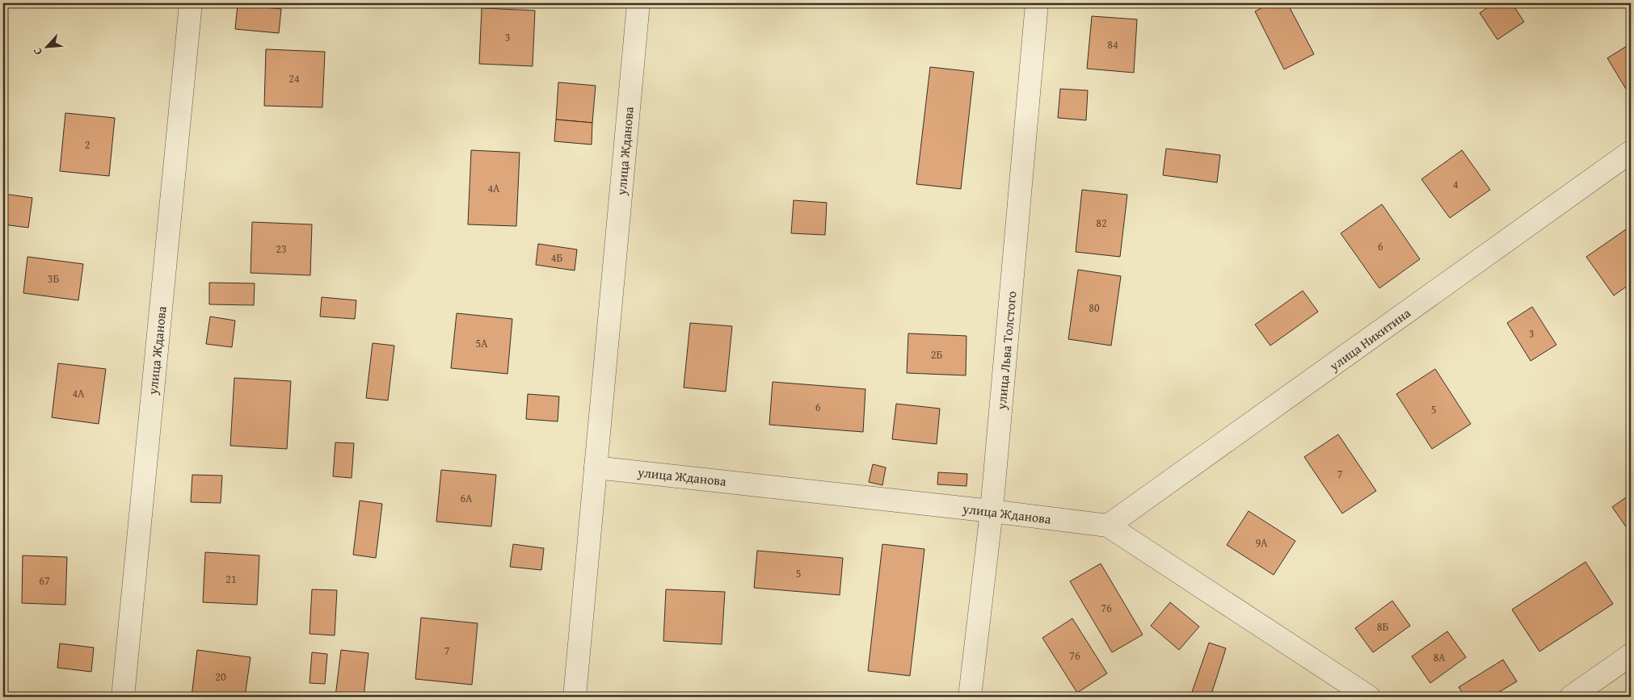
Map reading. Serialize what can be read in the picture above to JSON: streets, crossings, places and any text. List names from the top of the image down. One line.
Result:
{"streets":{"street":["улица Жданова","улица Никитина","улица Льва Толстого"]},"crossings":[["улица Жданова","улица Никитина"],["улица Жданова","улица Льва Толстого"]],"house_numbers":["3","84","24","2","4","4А","82","6","23","4Б","3Б","80","3","5А","2Б","4А","6","5","7","6А","9А","5","21","67","76","8Б","7","76","8А","20"],"north":"bottom left"}
